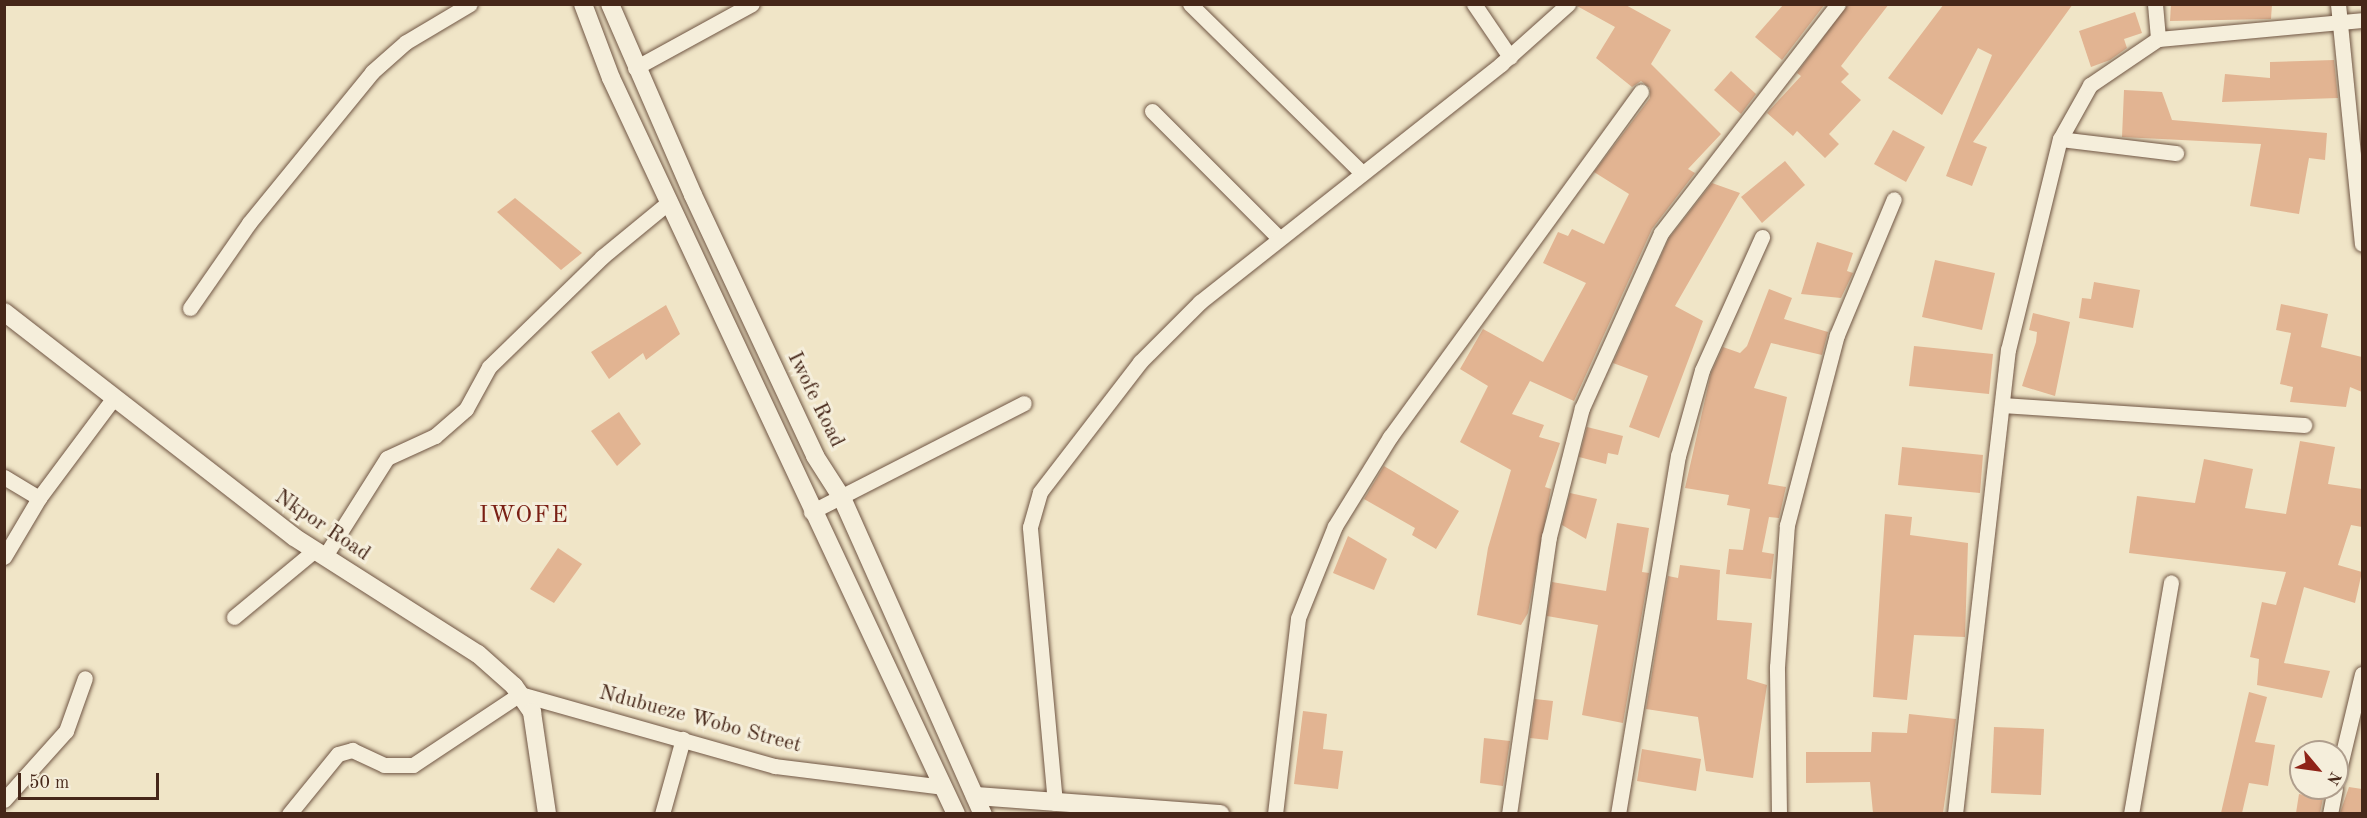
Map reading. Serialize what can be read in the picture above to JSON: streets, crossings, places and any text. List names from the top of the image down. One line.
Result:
{"streets":{"street":["Iwofe Road","Nkpor Road","Ndubueze Wobo Street"]},"crossings":[["Nkpor Road","Ndubueze Wobo Street"]],"districts":["IWOFE"],"scale_bar":"50 m","north":"bottom right"}
